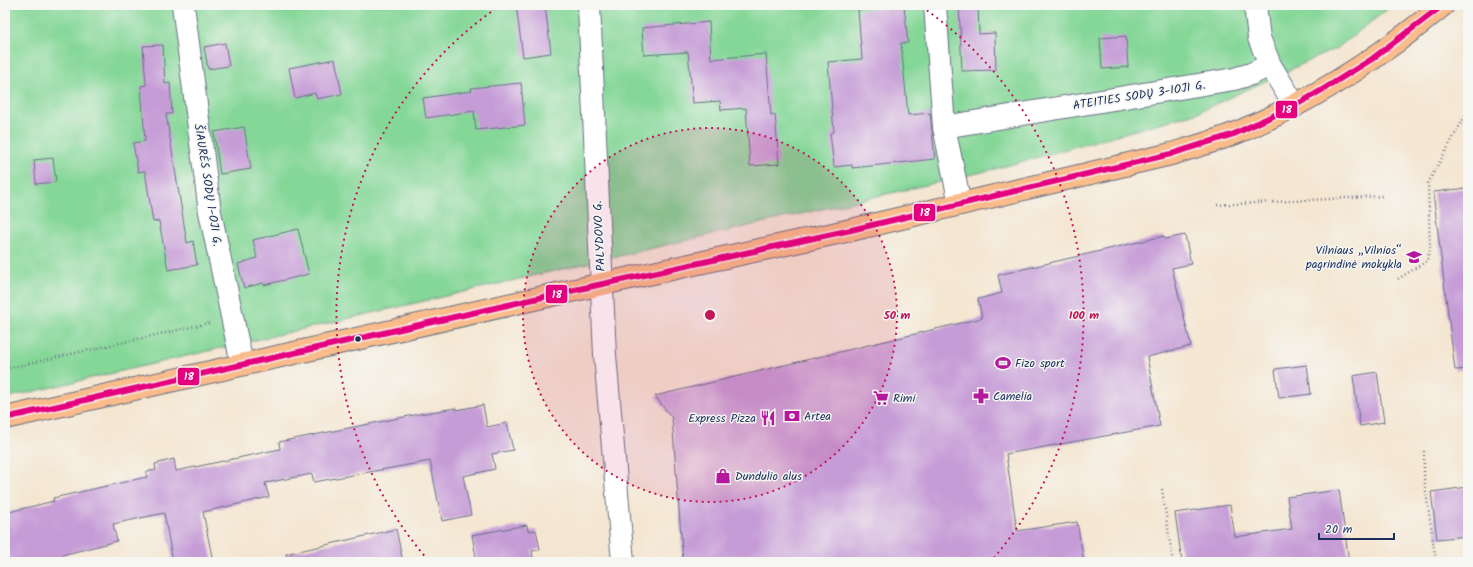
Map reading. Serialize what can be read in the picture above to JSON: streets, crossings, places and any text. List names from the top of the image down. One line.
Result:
{"streets":{"street":["ATEITIES SODŲ 3-IOJI G.","ŠIAURĖS SODŲ 1-OJI G.","PALYDOVO G."]},"places":{"school or university":["Vilniaus „Vilnios“ pagrindinė mokykla"],"sports":["Fizo sport"],"pharmacy":["Camelia"],"supermarket":["Rimi"],"bank":["Artea"],"restaurant":["Express Pizza"],"shop":["Dundulio alus"]},"lines":["transit line 18"],"scale_bar":"20 m","rings":["50 m","100 m"]}
